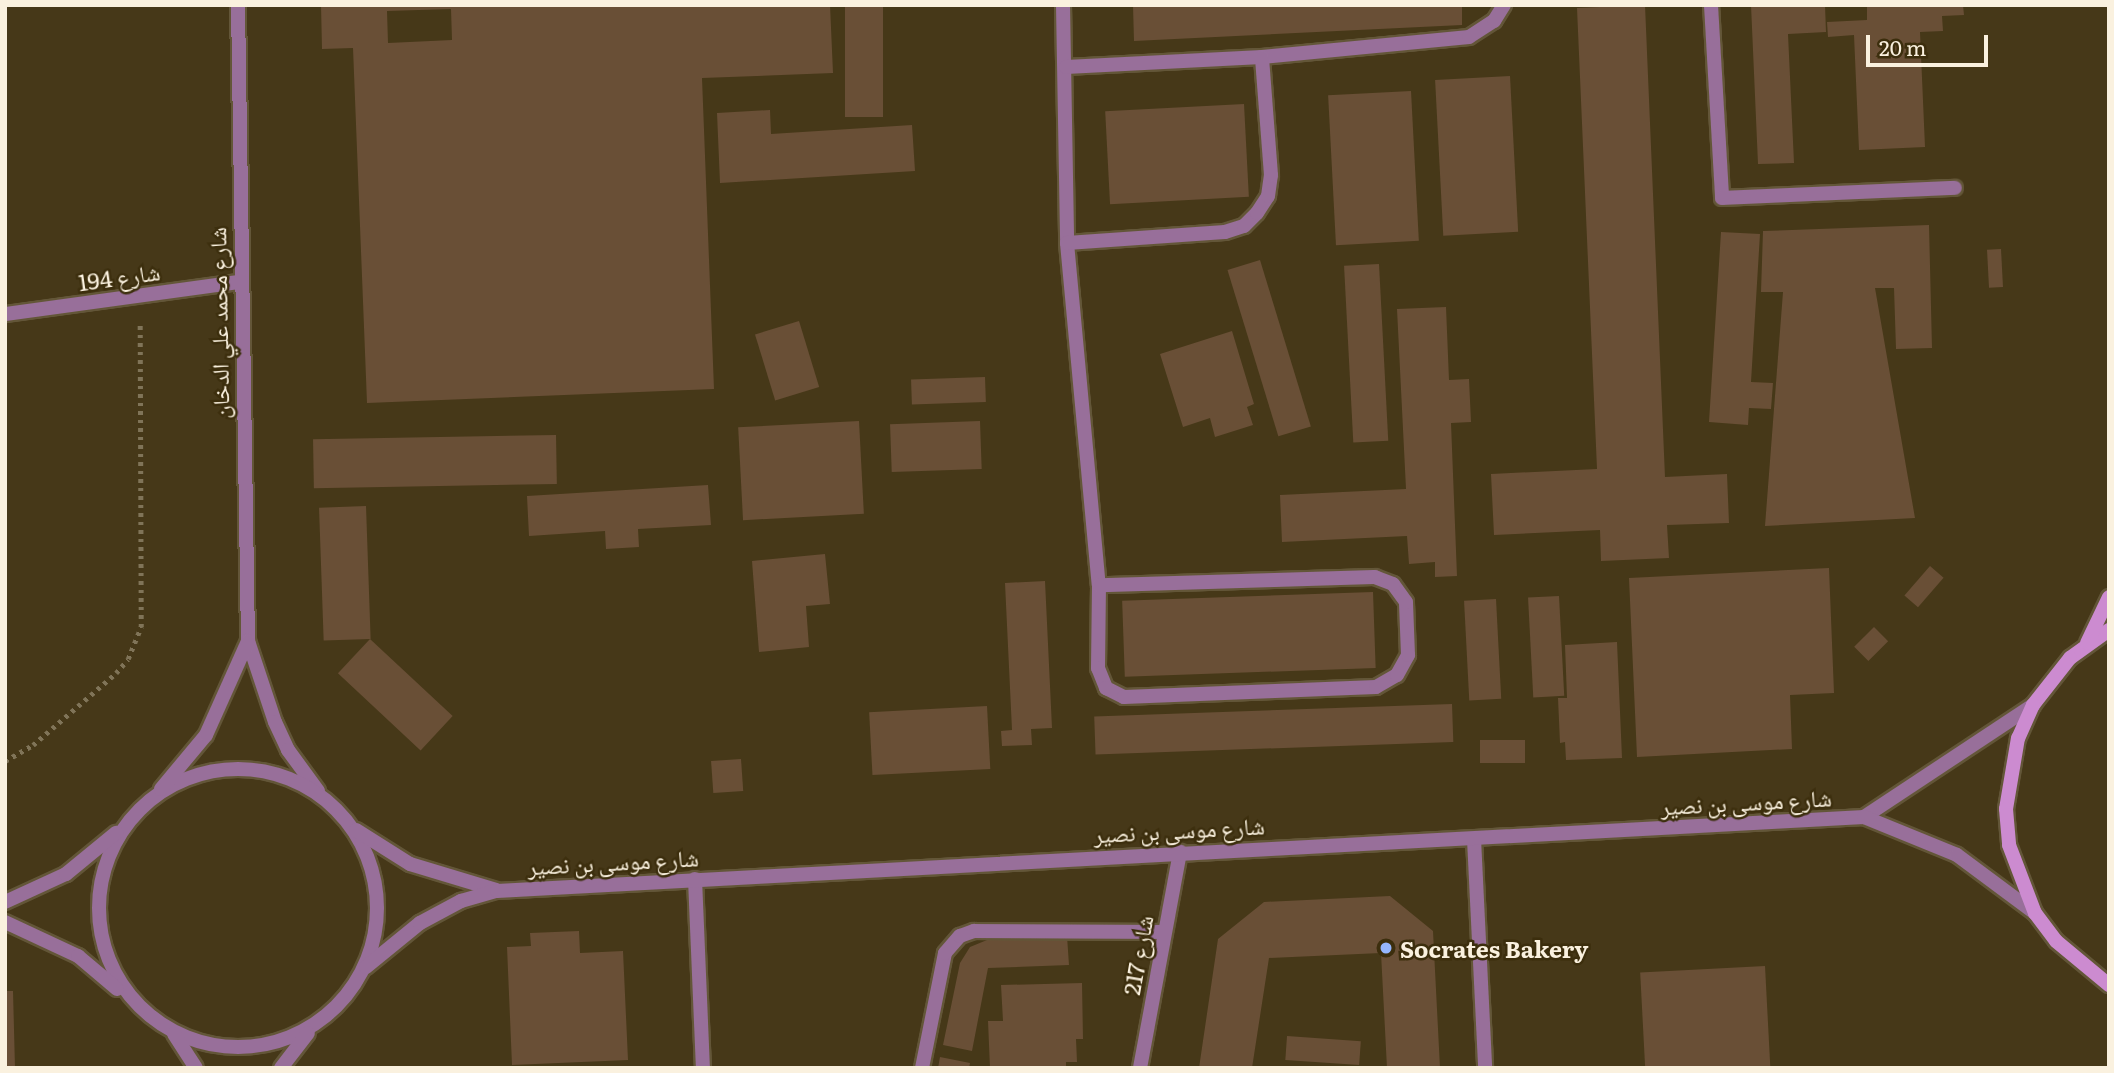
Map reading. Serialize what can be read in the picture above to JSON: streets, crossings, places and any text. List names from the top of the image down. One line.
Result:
{"streets":{"street":["شارع 194","شارع محمد علي الدخان","شارع موسى بن نصير","شارع 217"]},"crossings":[["شارع 194","شارع محمد علي الدخان"],["شارع موسى بن نصير","شارع 217"]],"places":["Socrates Bakery"],"scale_bar":"20 m"}
